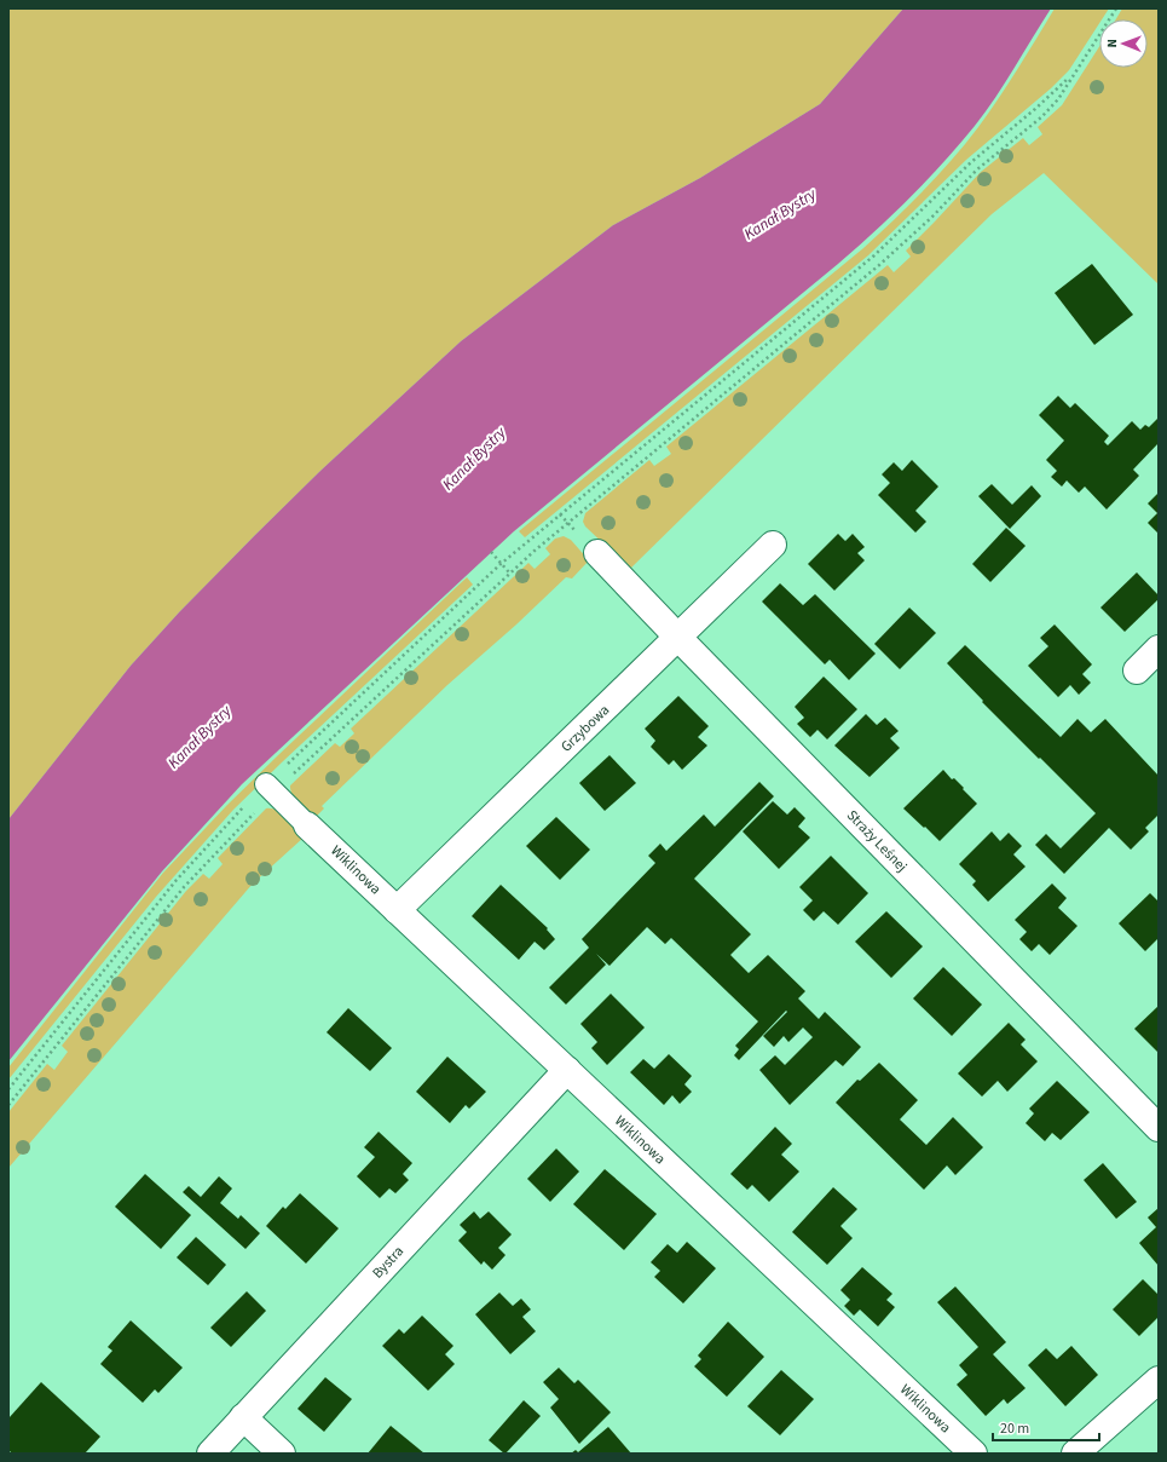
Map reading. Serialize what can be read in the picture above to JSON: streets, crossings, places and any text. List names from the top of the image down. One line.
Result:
{"streets":{"street":["Grzybowa","Straży Leśnej","Wiklinowa","Bystra"]},"crossings":[["Grzybowa","Straży Leśnej"],["Grzybowa","Wiklinowa"],["Wiklinowa","Bystra"]],"water":["Kanał Bystry"],"scale_bar":"20 m","north":"left"}
